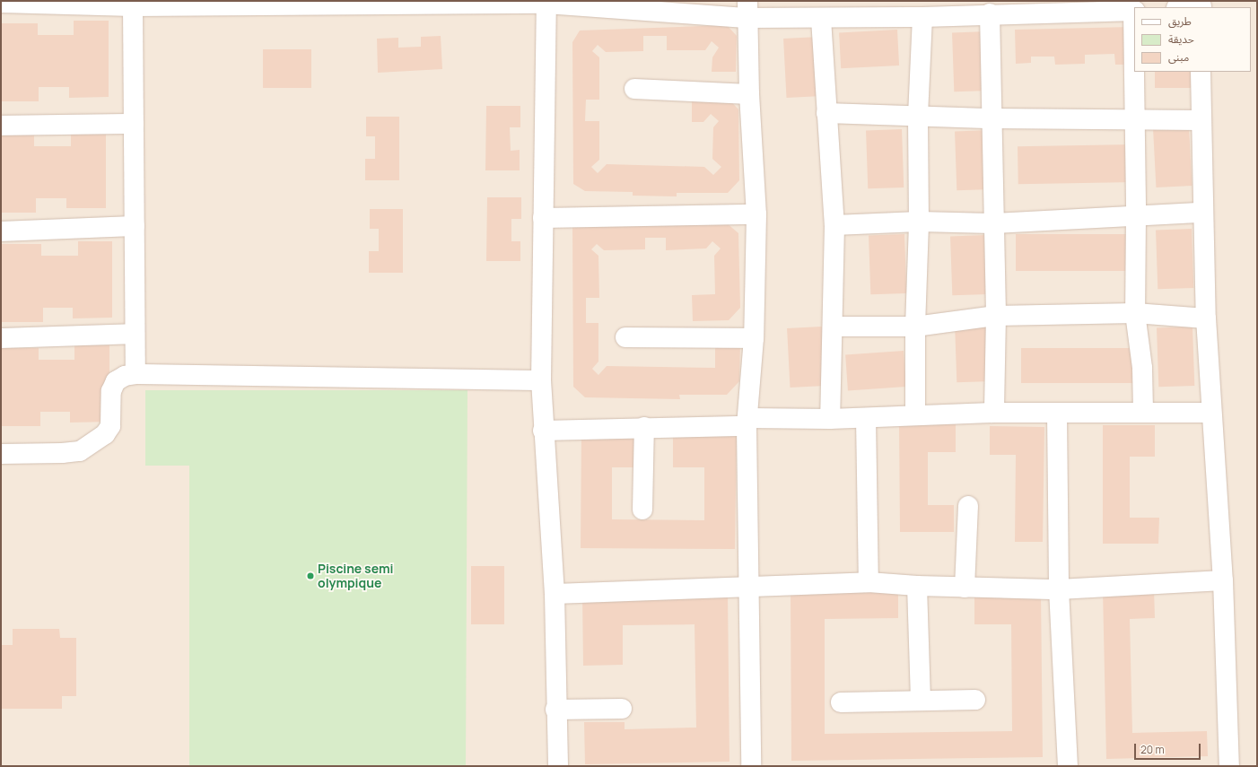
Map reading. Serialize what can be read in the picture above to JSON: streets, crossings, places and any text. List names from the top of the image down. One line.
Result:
{"places":["Piscine semi olympique"],"legend":["طريق","حديقة","مبنى"],"scale_bar":"20 m"}
